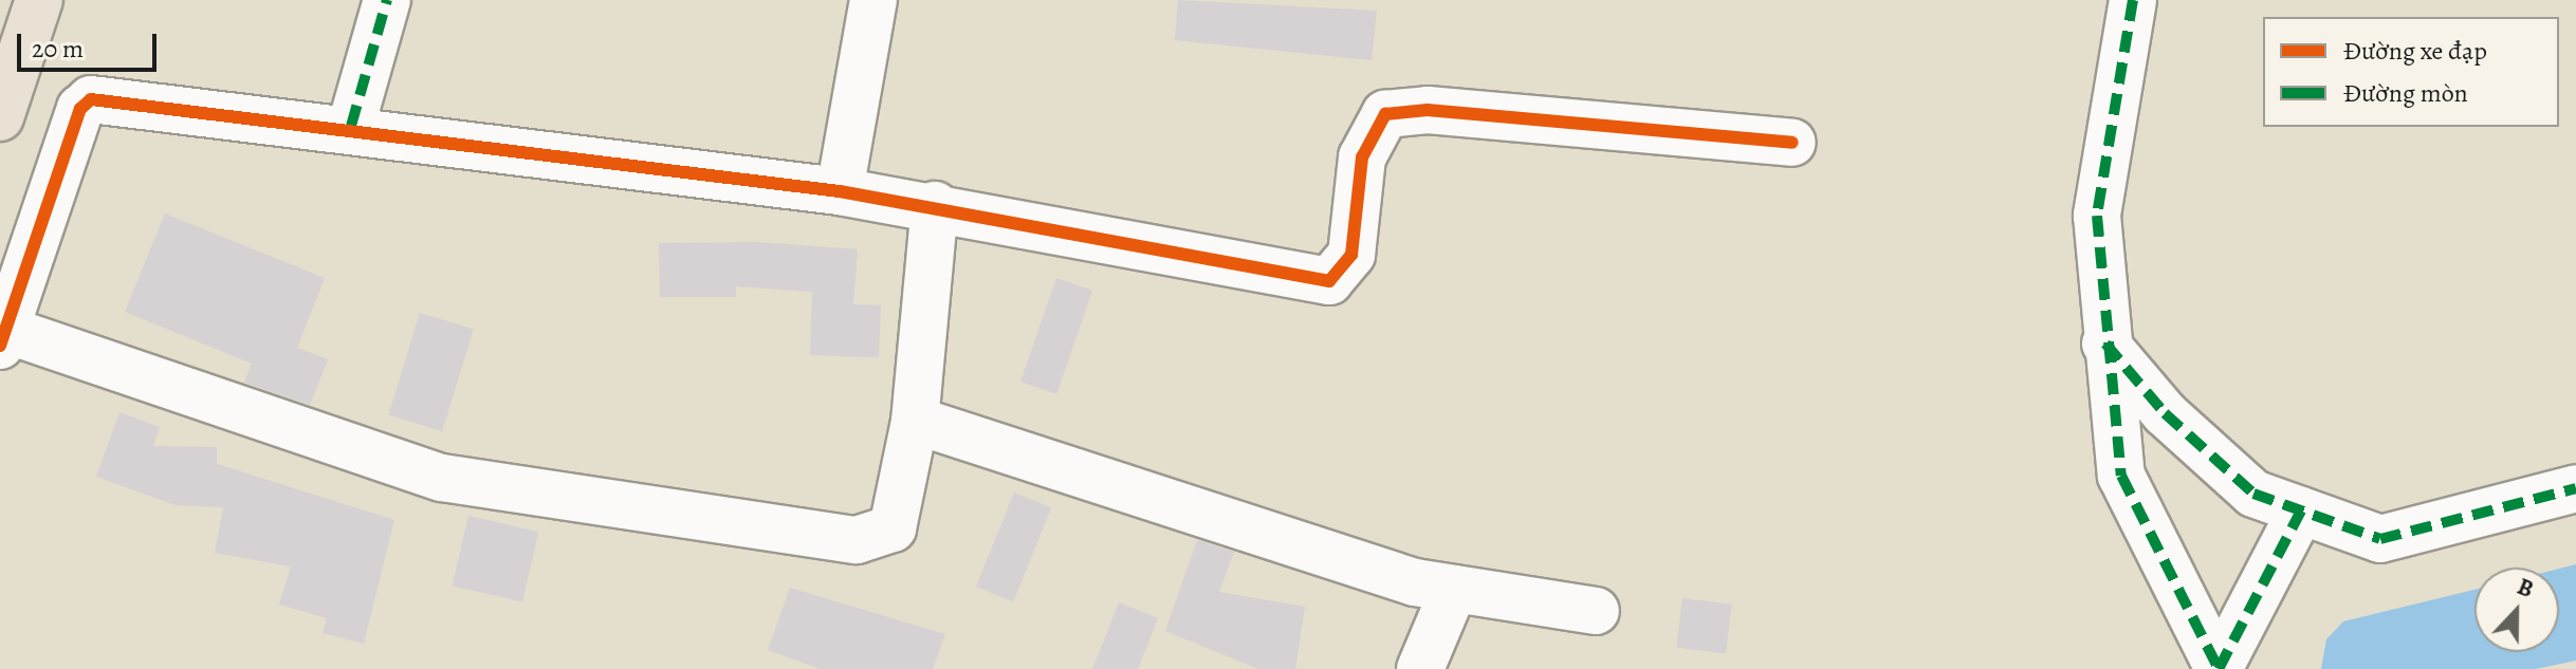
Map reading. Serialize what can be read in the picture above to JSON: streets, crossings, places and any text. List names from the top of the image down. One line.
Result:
{"legend":["Đường xe đạp","Đường mòn"],"scale_bar":"20 m","north":"top"}
